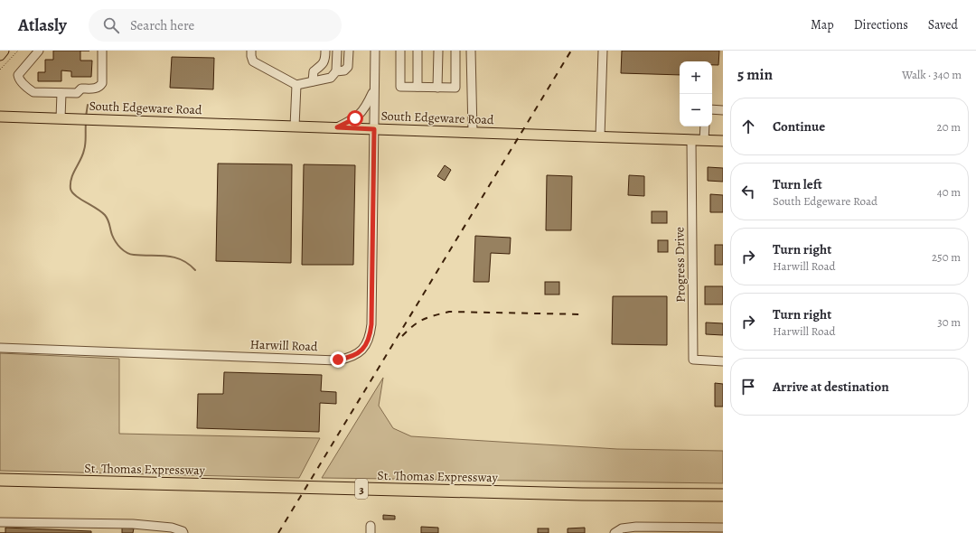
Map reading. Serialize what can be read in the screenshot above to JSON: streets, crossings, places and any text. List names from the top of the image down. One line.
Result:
{"streets":{"highway":["St. Thomas Expressway","3"],"main road":["South Edgeware Road"],"street":["Progress Drive","Harwill Road"]},"crossings":[["South Edgeware Road","Progress Drive"],["South Edgeware Road","Harwill Road"]],"page":{"header":"Atlasly","search":"Search here","nav":["Map","Directions","Saved"],"heading":["5 min","Walk · 340 m"],"map_buttons":["+","−"],"list":[["Continue","20 m"],["Turn left","South Edgeware Road","40 m"],["Turn right","Harwill Road","250 m"],["Turn right","Harwill Road","30 m"],"Arrive at destination"]}}
